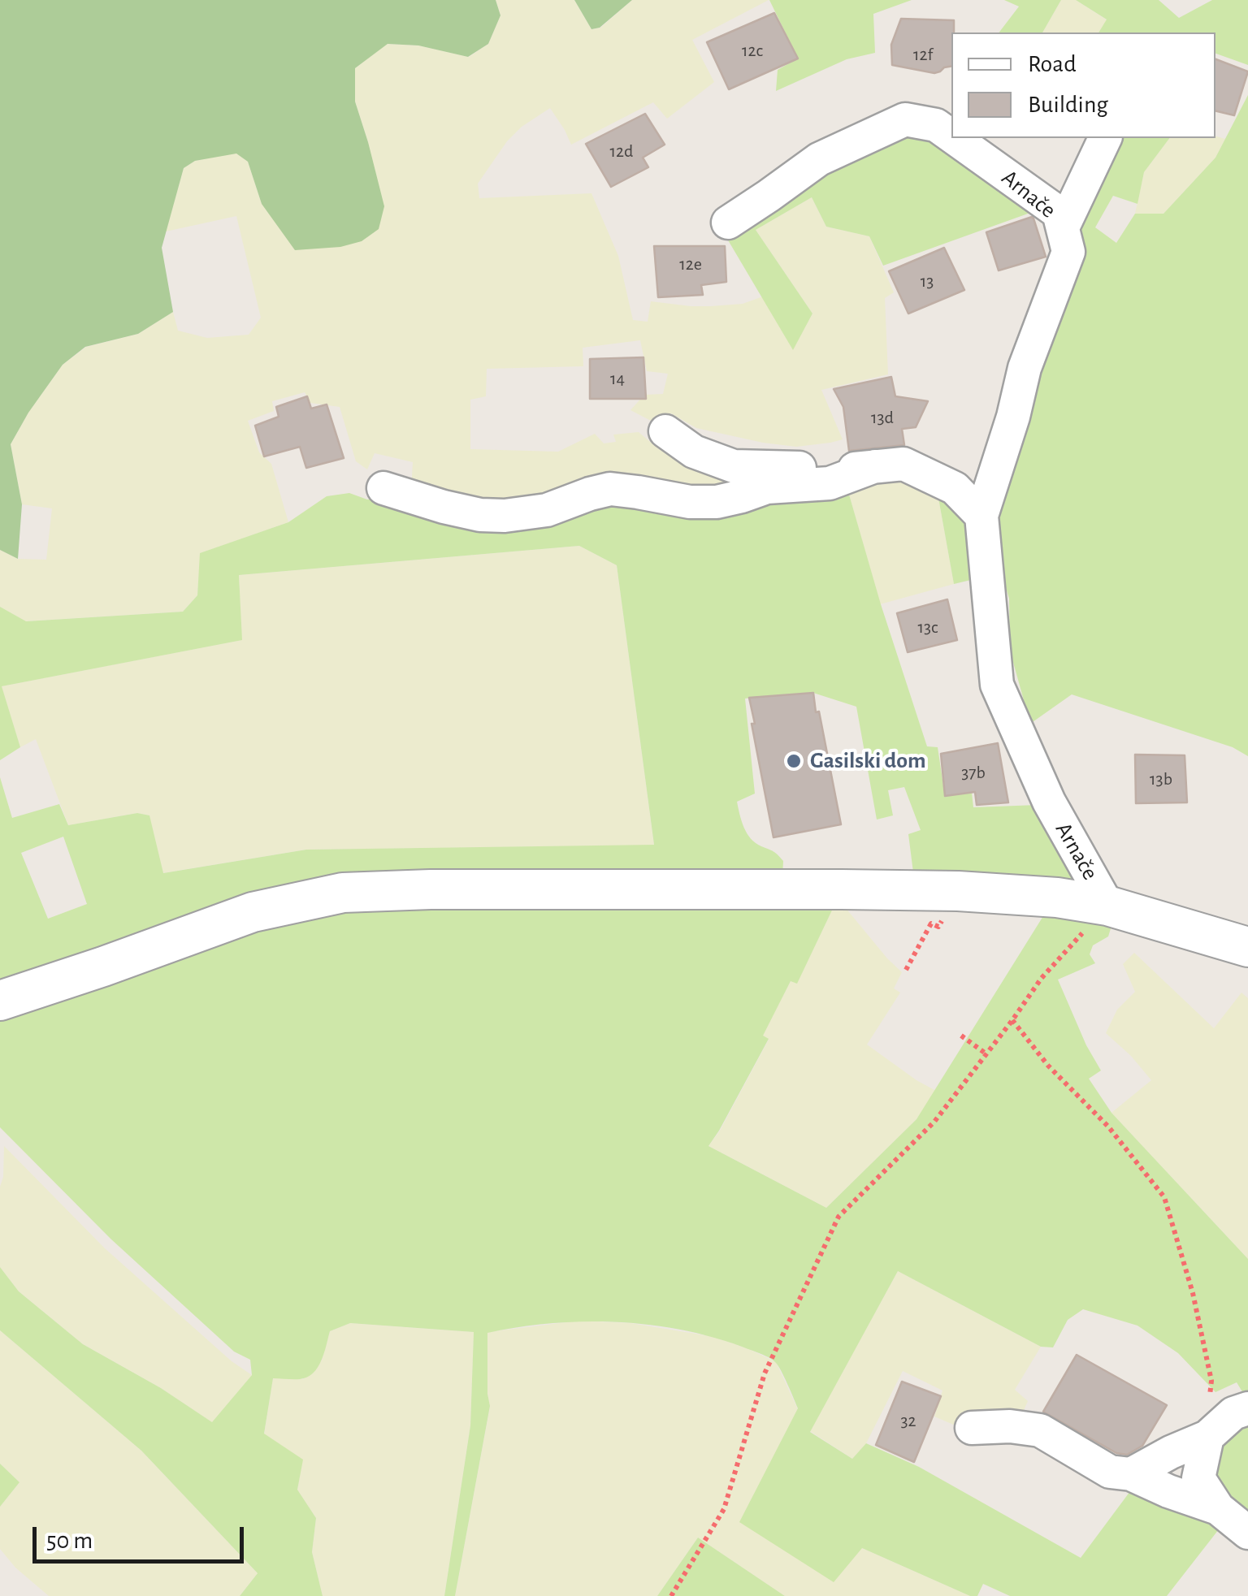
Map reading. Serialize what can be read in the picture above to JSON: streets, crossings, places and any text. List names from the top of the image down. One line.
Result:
{"streets":{"street":["Arnače"]},"places":["Gasilski dom"],"house_numbers":["12c","12f","12d","12e","13","14","13d","13c","37b","13b","32"],"legend":["Road","Building"],"scale_bar":"50 m"}
